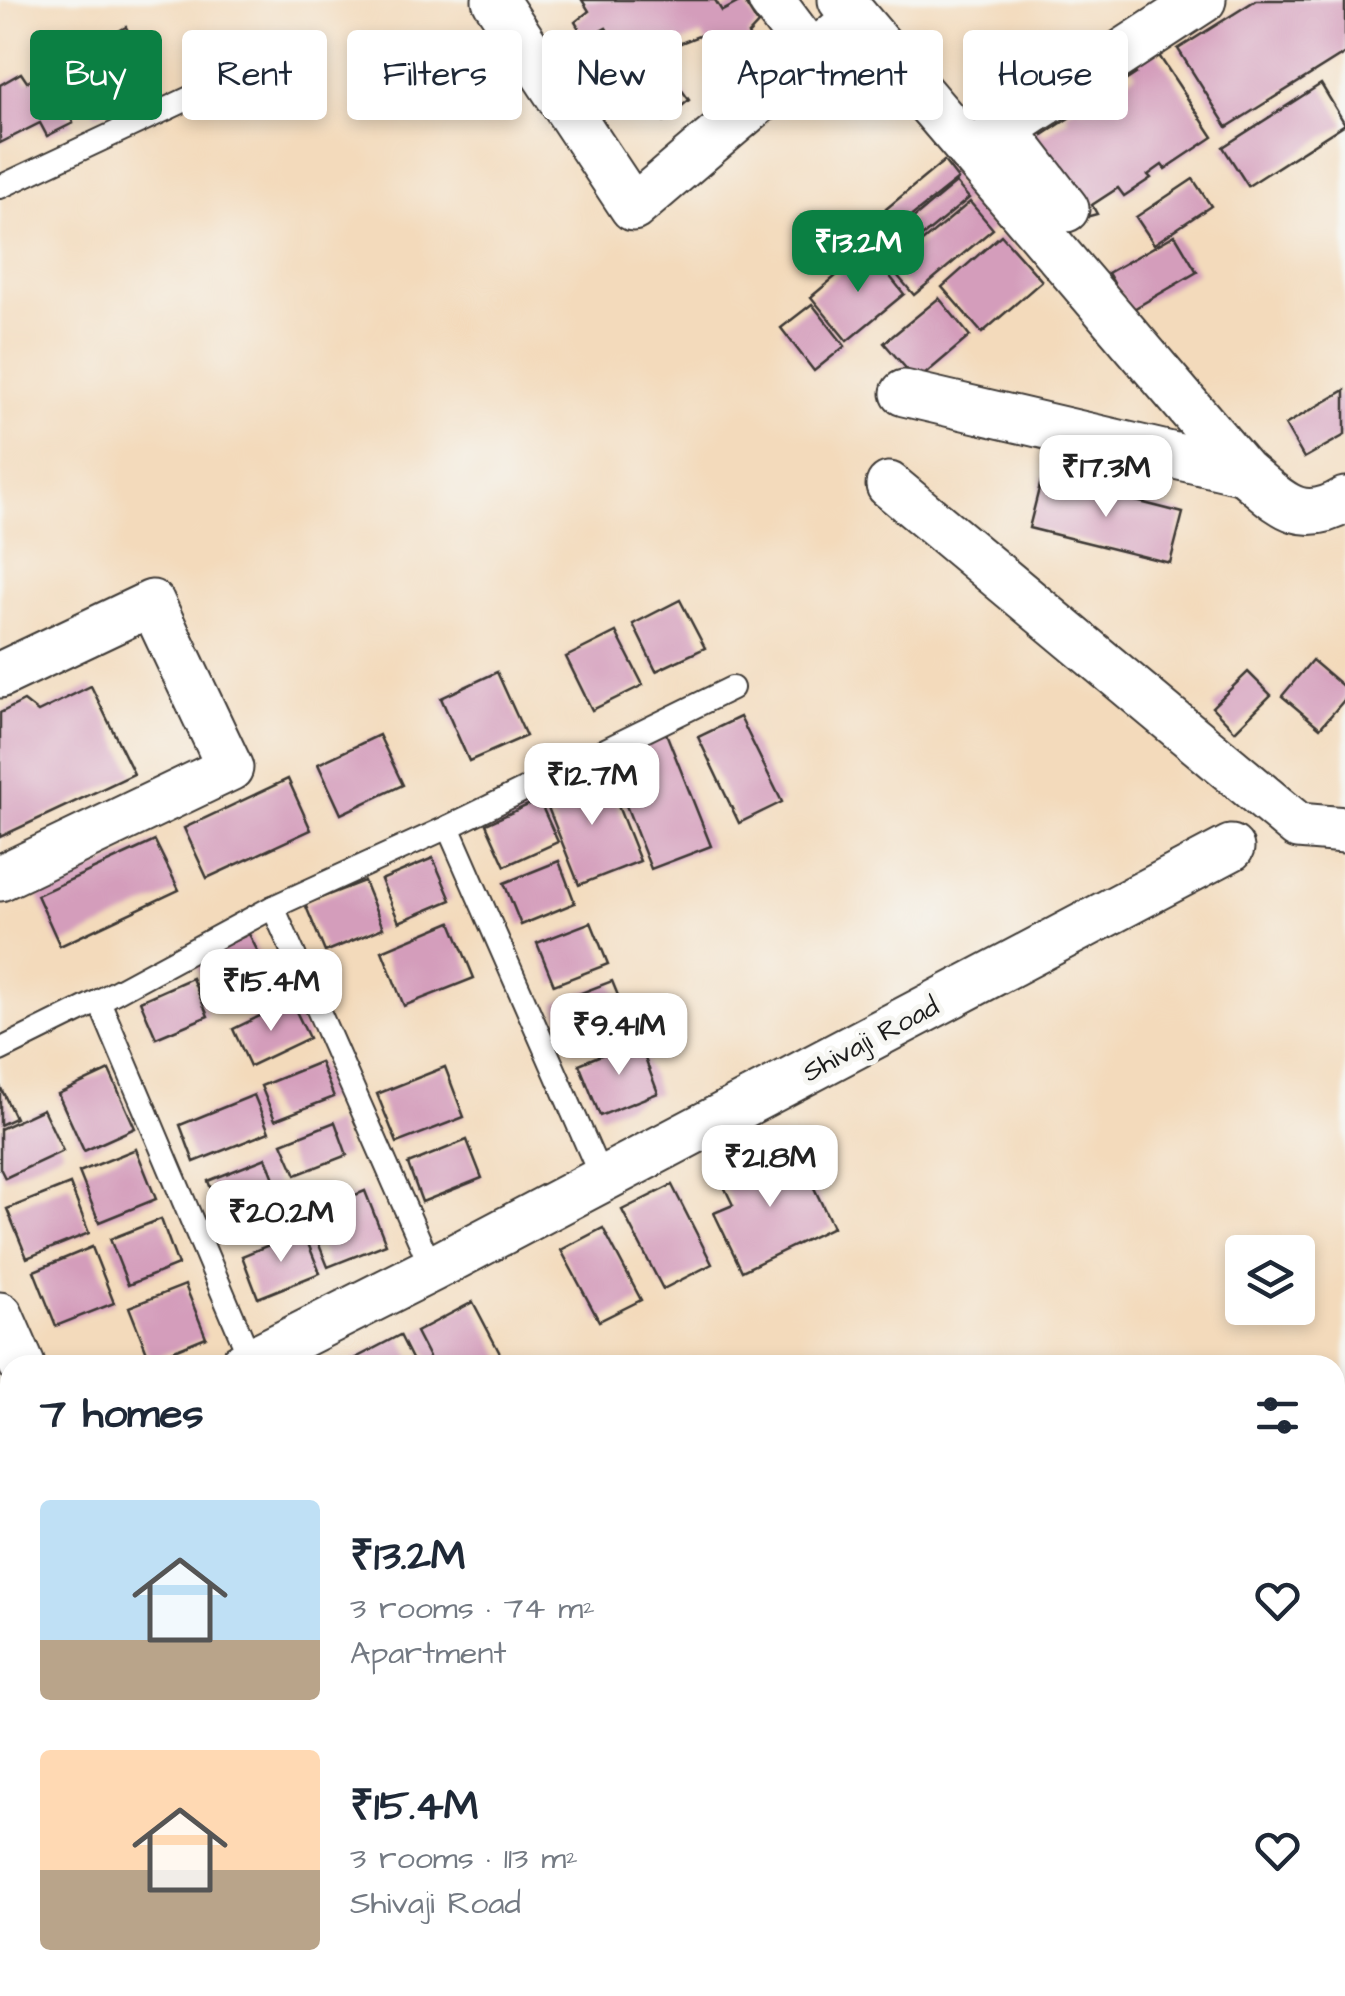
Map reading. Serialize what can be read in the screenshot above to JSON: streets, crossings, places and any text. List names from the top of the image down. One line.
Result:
{"streets":{"street":["Shivaji Road"]},"page":{"chip":["Buy","Rent","Filters","New","Apartment","House"],"price":["₹13.2M","₹17.3M","₹12.7M","₹15.4M","₹9.41M","₹21.8M","₹20.2M"],"heading":"7 homes","list":[{"name":"₹13.2M","note":"3 rooms · 74 m² · Apartment"},{"name":"₹15.4M","note":"3 rooms · 113 m² · Shivaji Road"}]}}
